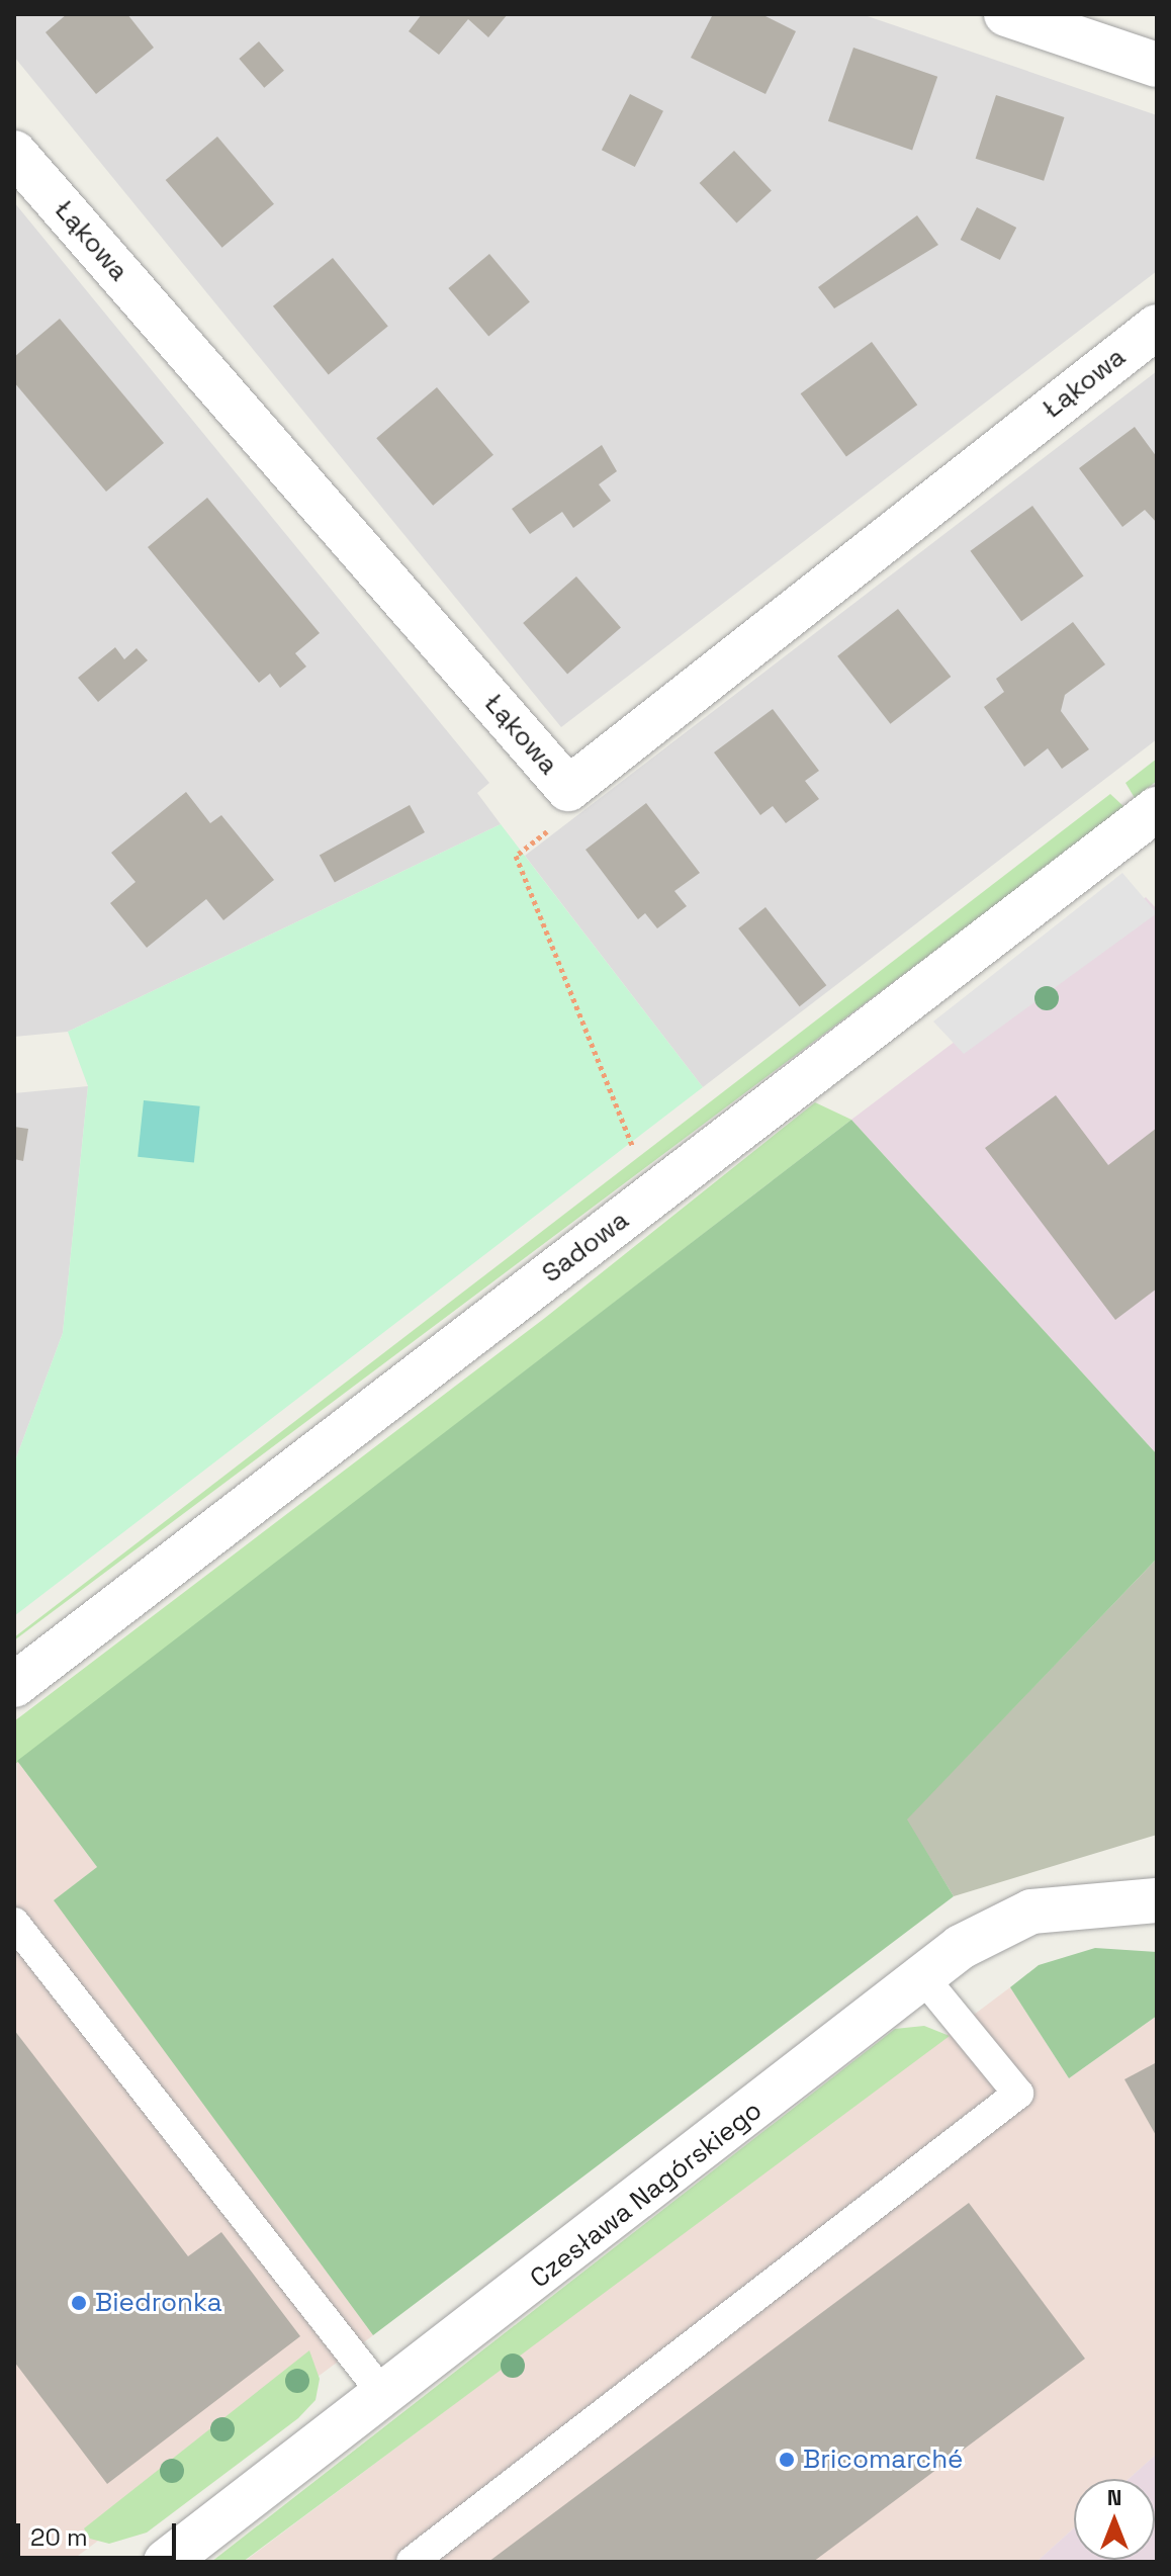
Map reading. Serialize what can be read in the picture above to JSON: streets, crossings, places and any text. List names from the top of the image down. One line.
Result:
{"streets":{"street":["Łąkowa","Sadowa","Czesława Nagórskiego"]},"places":["Biedronka","Bricomarché"],"scale_bar":"20 m","north":"top"}
